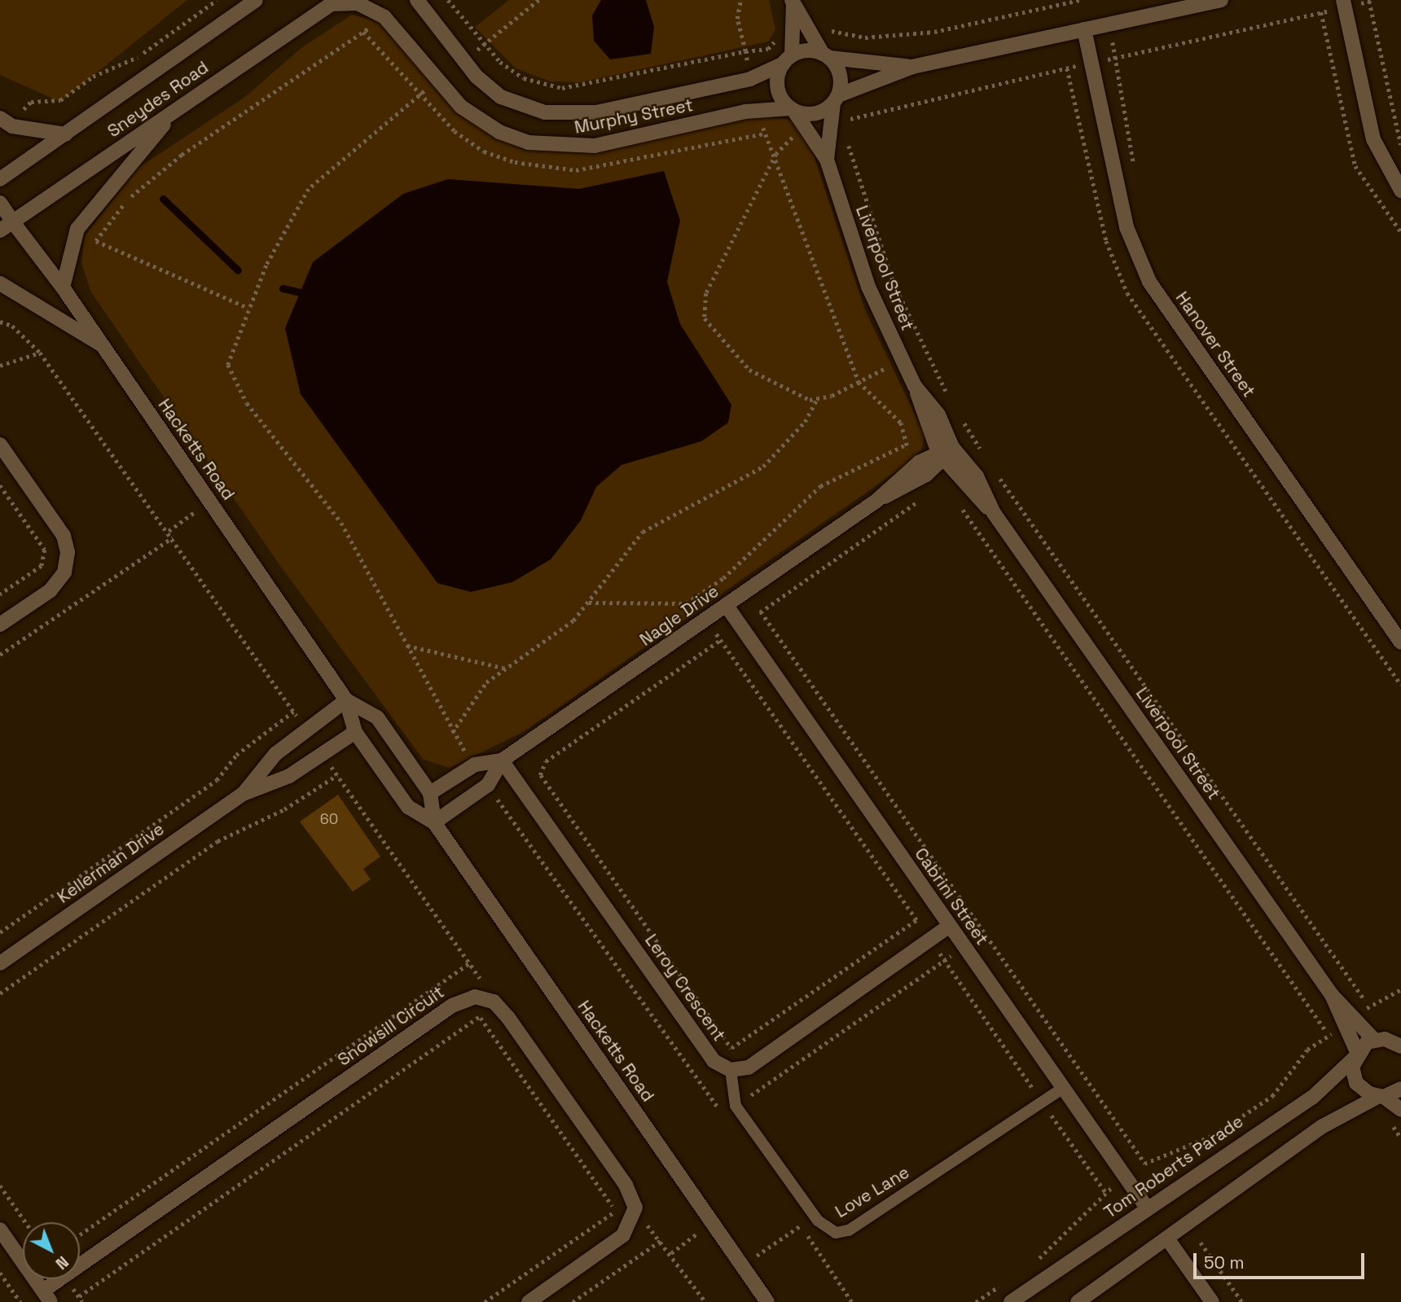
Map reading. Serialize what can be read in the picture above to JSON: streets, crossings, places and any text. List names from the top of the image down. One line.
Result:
{"streets":{"street":["Sneydes Road","Murphy Street","Liverpool Street","Hanover Street","Hacketts Road","Nagle Drive","Kellerman Drive","Cabrini Street","Leroy Crescent","Snowsill Circuit","Tom Roberts Parade"],"lane":["Love Lane"]},"crossings":[["Sneydes Road","Murphy Street"],["Sneydes Road","Hacketts Road"],["Murphy Street","Liverpool Street"],["Liverpool Street","Nagle Drive"],["Liverpool Street","Tom Roberts Parade"],["Hacketts Road","Nagle Drive"],["Hacketts Road","Kellerman Drive"],["Nagle Drive","Cabrini Street"],["Nagle Drive","Leroy Crescent"],["Cabrini Street","Tom Roberts Parade"],["Cabrini Street","Love Lane"],["Leroy Crescent","Love Lane"]],"house_numbers":["60"],"scale_bar":"50 m","north":"bottom right"}
